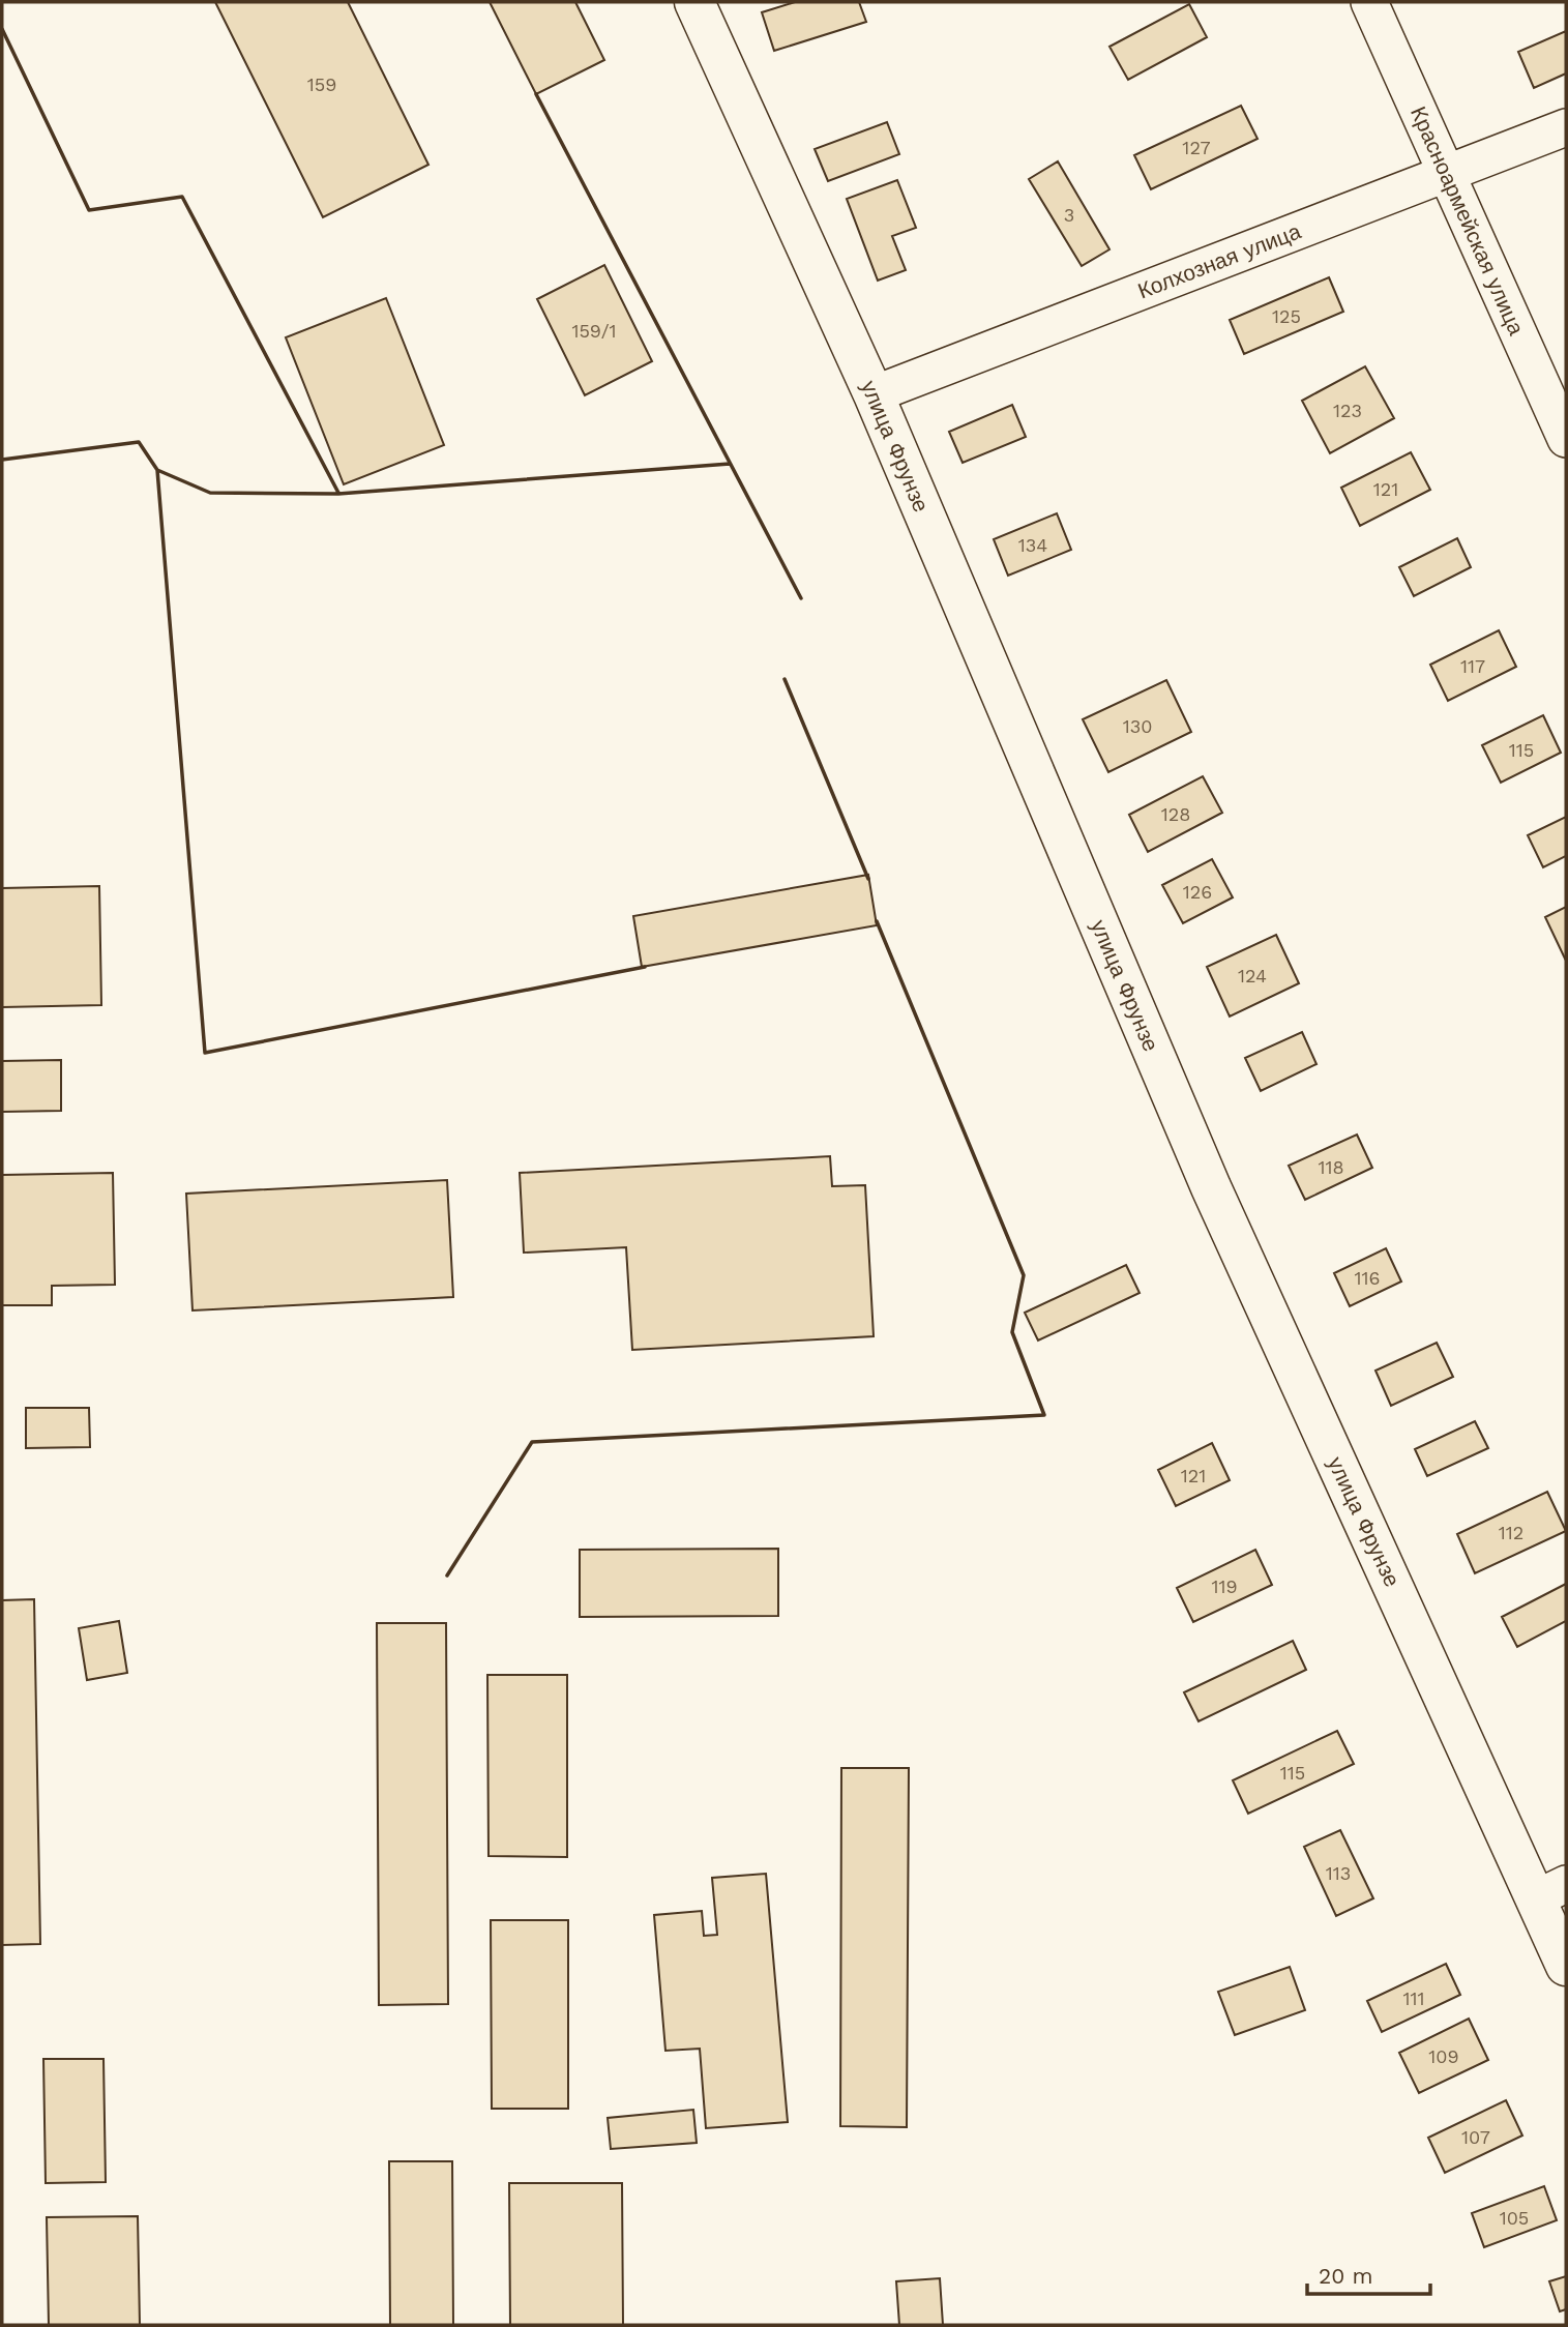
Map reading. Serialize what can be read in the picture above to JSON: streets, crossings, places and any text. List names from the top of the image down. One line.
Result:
{"streets":{"street":["Красноармейская улица","Колхозная улица","улица Фрунзе"]},"crossings":[["Красноармейская улица","Колхозная улица"],["Колхозная улица","улица Фрунзе"]],"house_numbers":["159","127","3","125","159/1","123","121","134","117","130","115","128","126","124","118","116","121","112","119","115","113","111","109","107","105"],"scale_bar":"20 m"}
